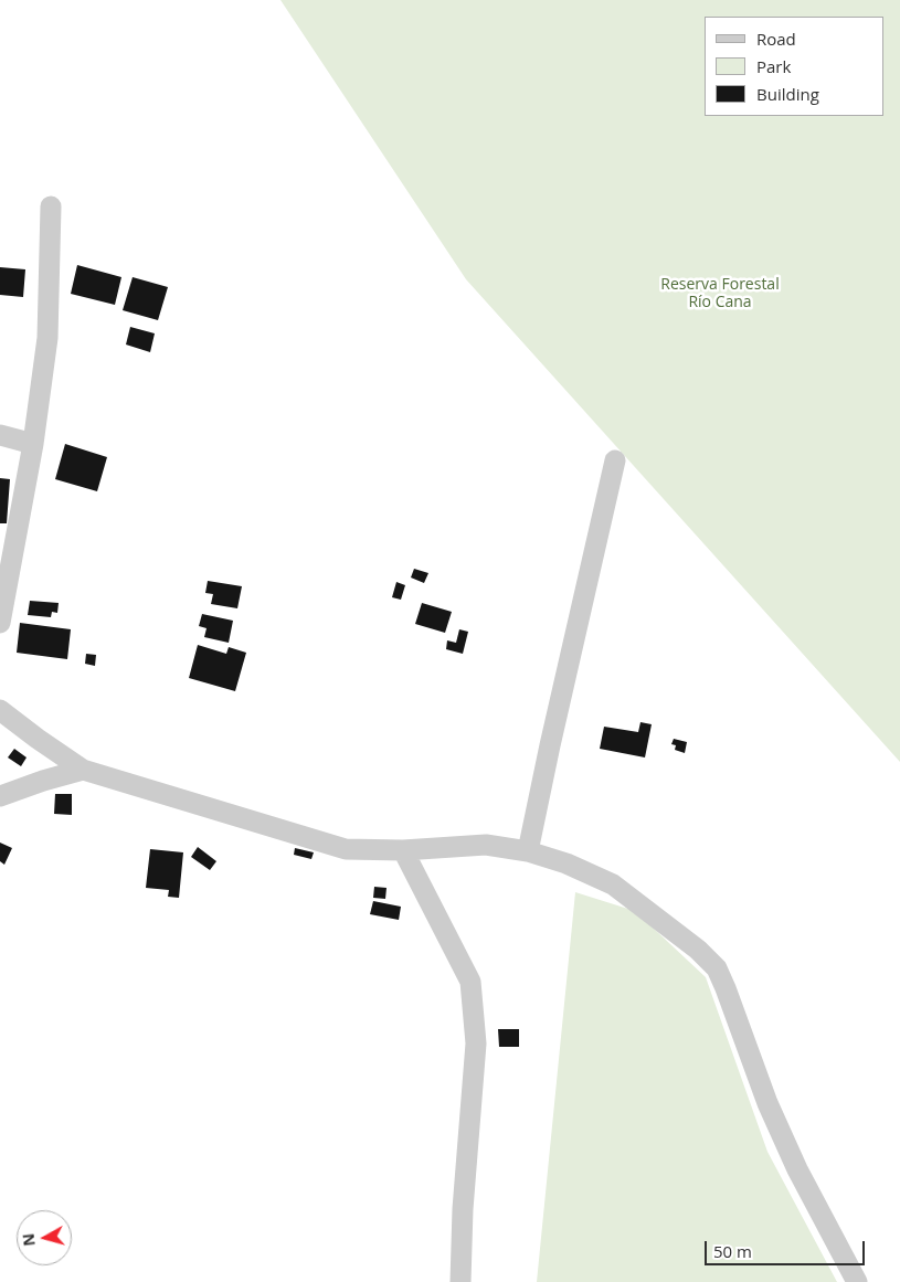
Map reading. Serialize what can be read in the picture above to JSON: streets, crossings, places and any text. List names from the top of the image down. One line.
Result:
{"parks":["Reserva Forestal Río Cana"],"legend":["Road","Park","Building"],"scale_bar":"50 m","north":"left"}
